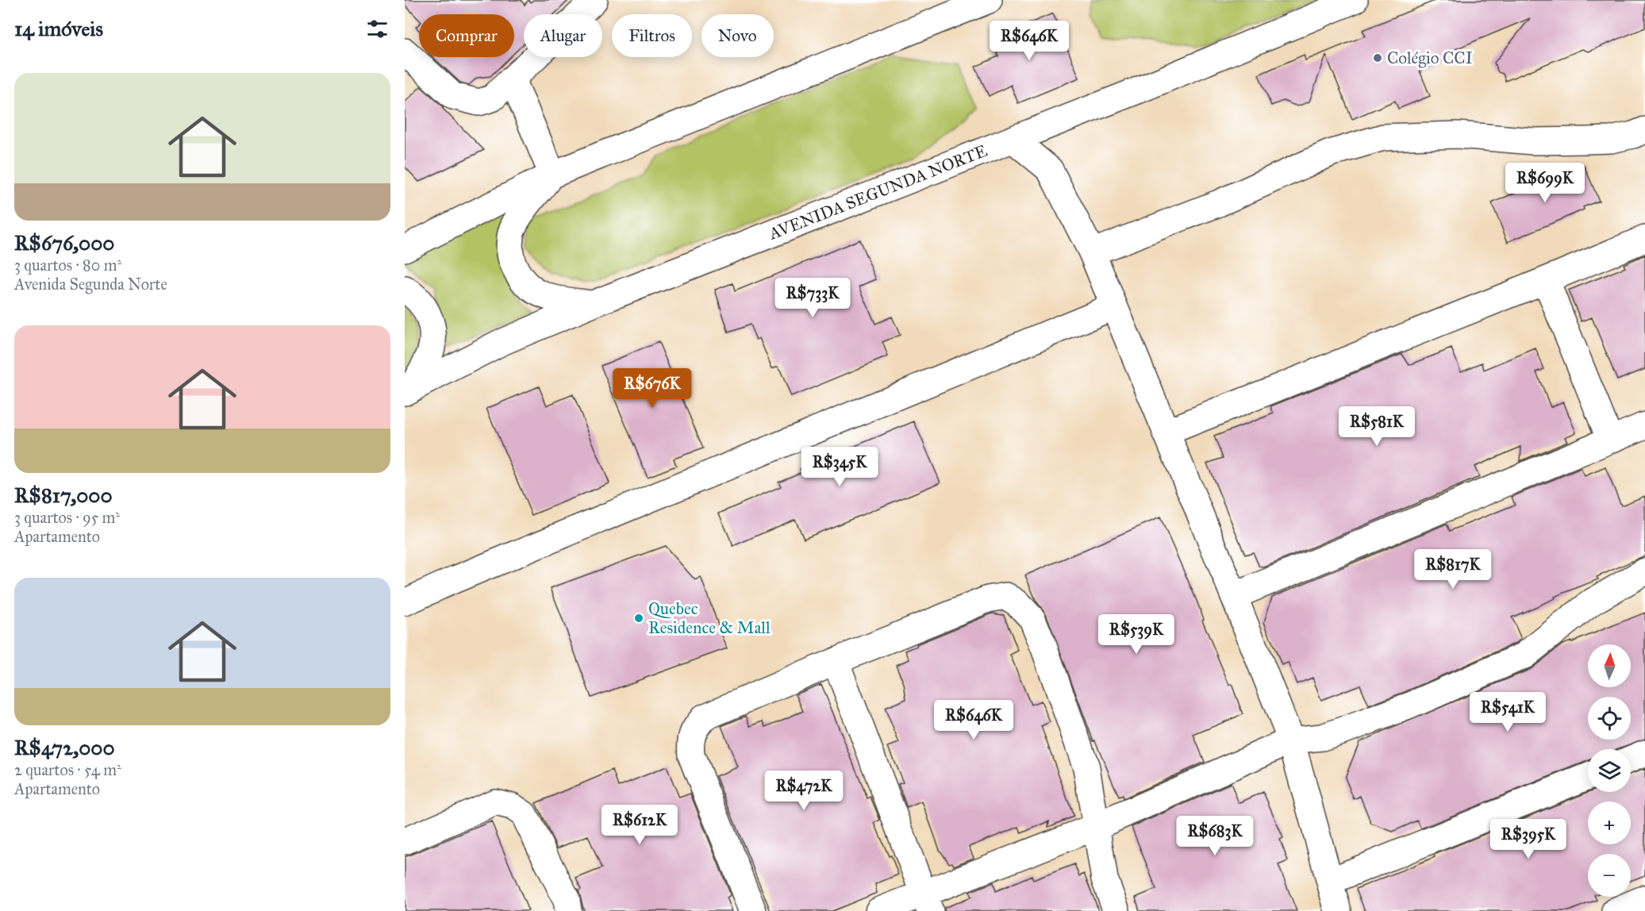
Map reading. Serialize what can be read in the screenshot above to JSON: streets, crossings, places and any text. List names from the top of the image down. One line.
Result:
{"streets":{"street":["AVENIDA SEGUNDA NORTE"]},"places":["Colégio CCI","Quebec Residence & Mall"],"north":"top","page":{"heading":"14 imóveis","chip":["Comprar","Alugar","Filtros","Novo"],"price":["R$646K","R$699K","R$733K","R$676K","R$581K","R$345K","R$817K","R$539K","R$541K","R$646K","R$472K","R$612K","R$683K","R$395K"],"list":[{"name":"R$676,000","note":"3 quartos · 80 m² · Avenida Segunda Norte"},{"name":"R$817,000","note":"3 quartos · 95 m² · Apartamento"},{"name":"R$472,000","note":"2 quartos · 54 m² · Apartamento"}],"map_buttons":["+","−"]}}
